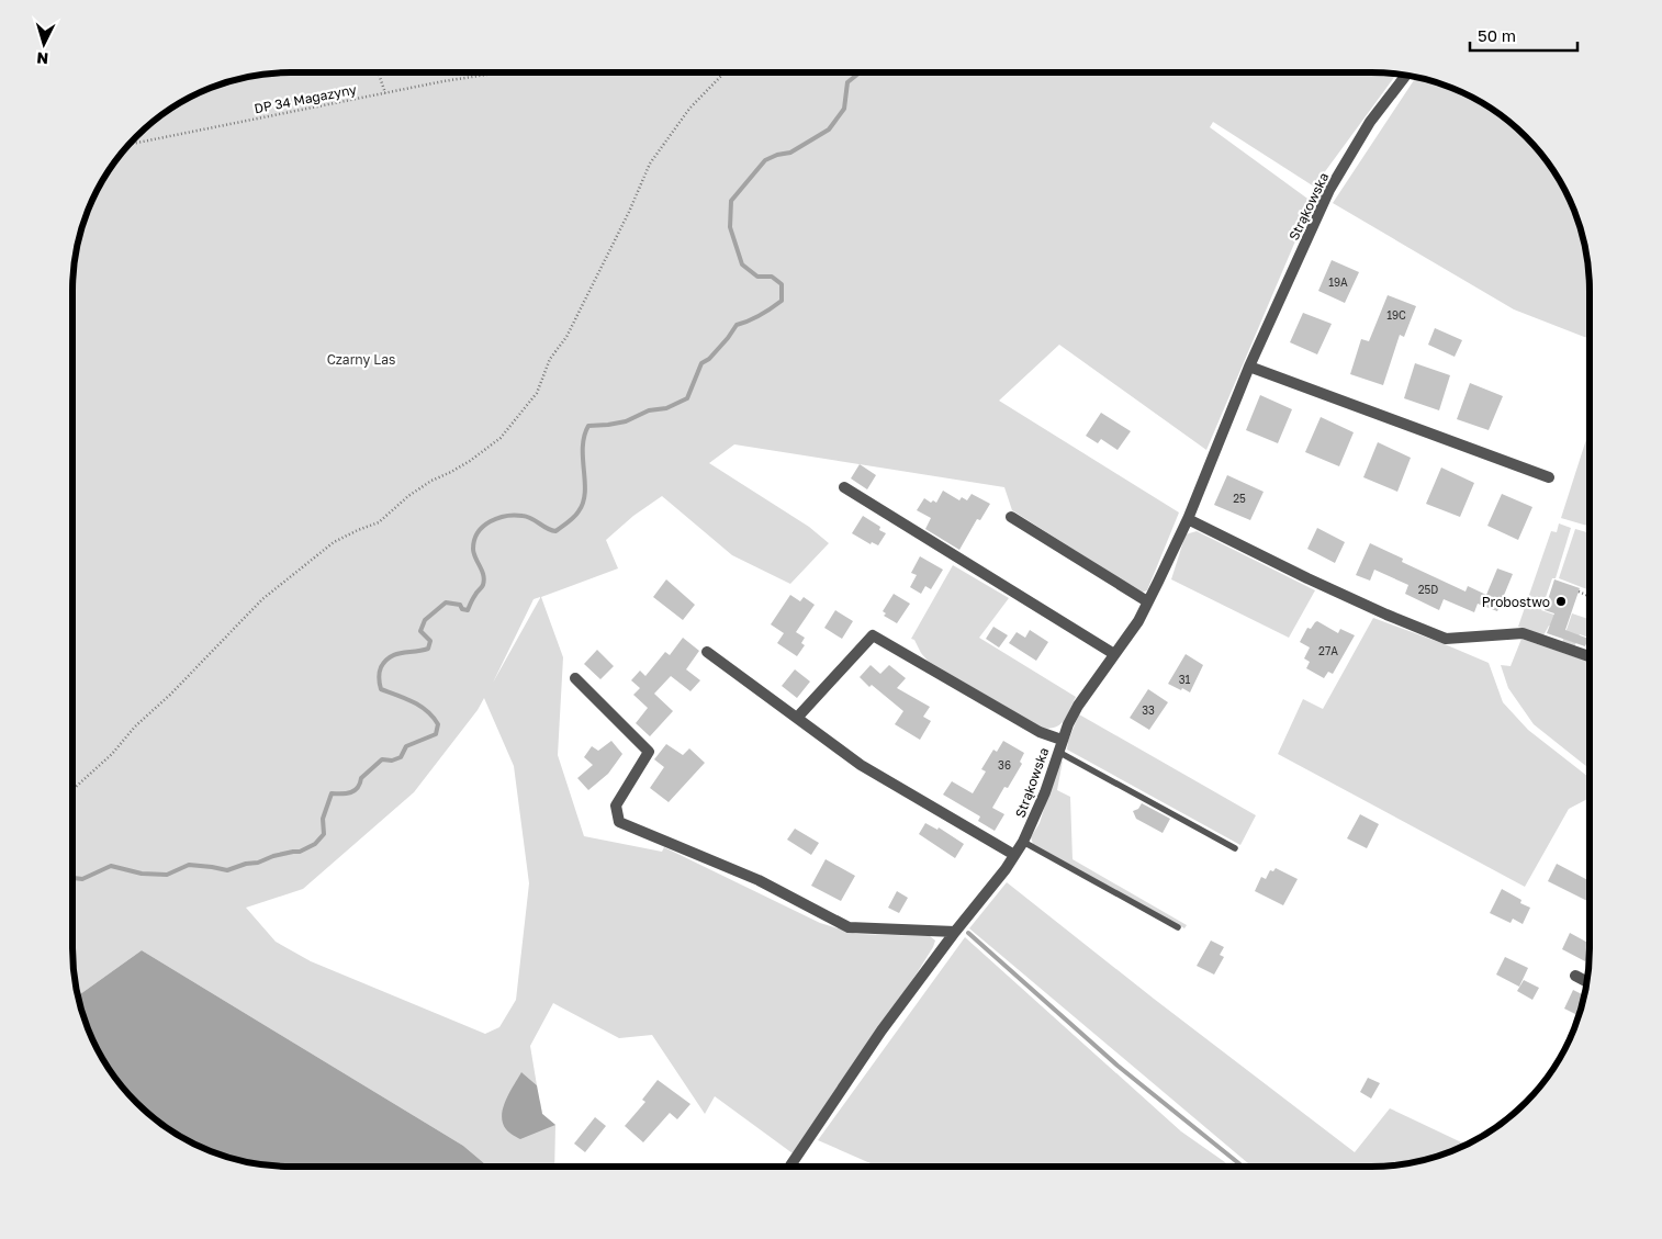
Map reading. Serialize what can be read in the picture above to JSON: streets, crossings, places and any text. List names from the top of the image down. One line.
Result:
{"streets":{"street":["Strąkowska"],"path":["DP 34 Magazyny"]},"parks":["Czarny Las"],"places":["Probostwo"],"house_numbers":["19A","19C","25","25D","27A","31","33","36"],"scale_bar":"50 m","north":"bottom"}
